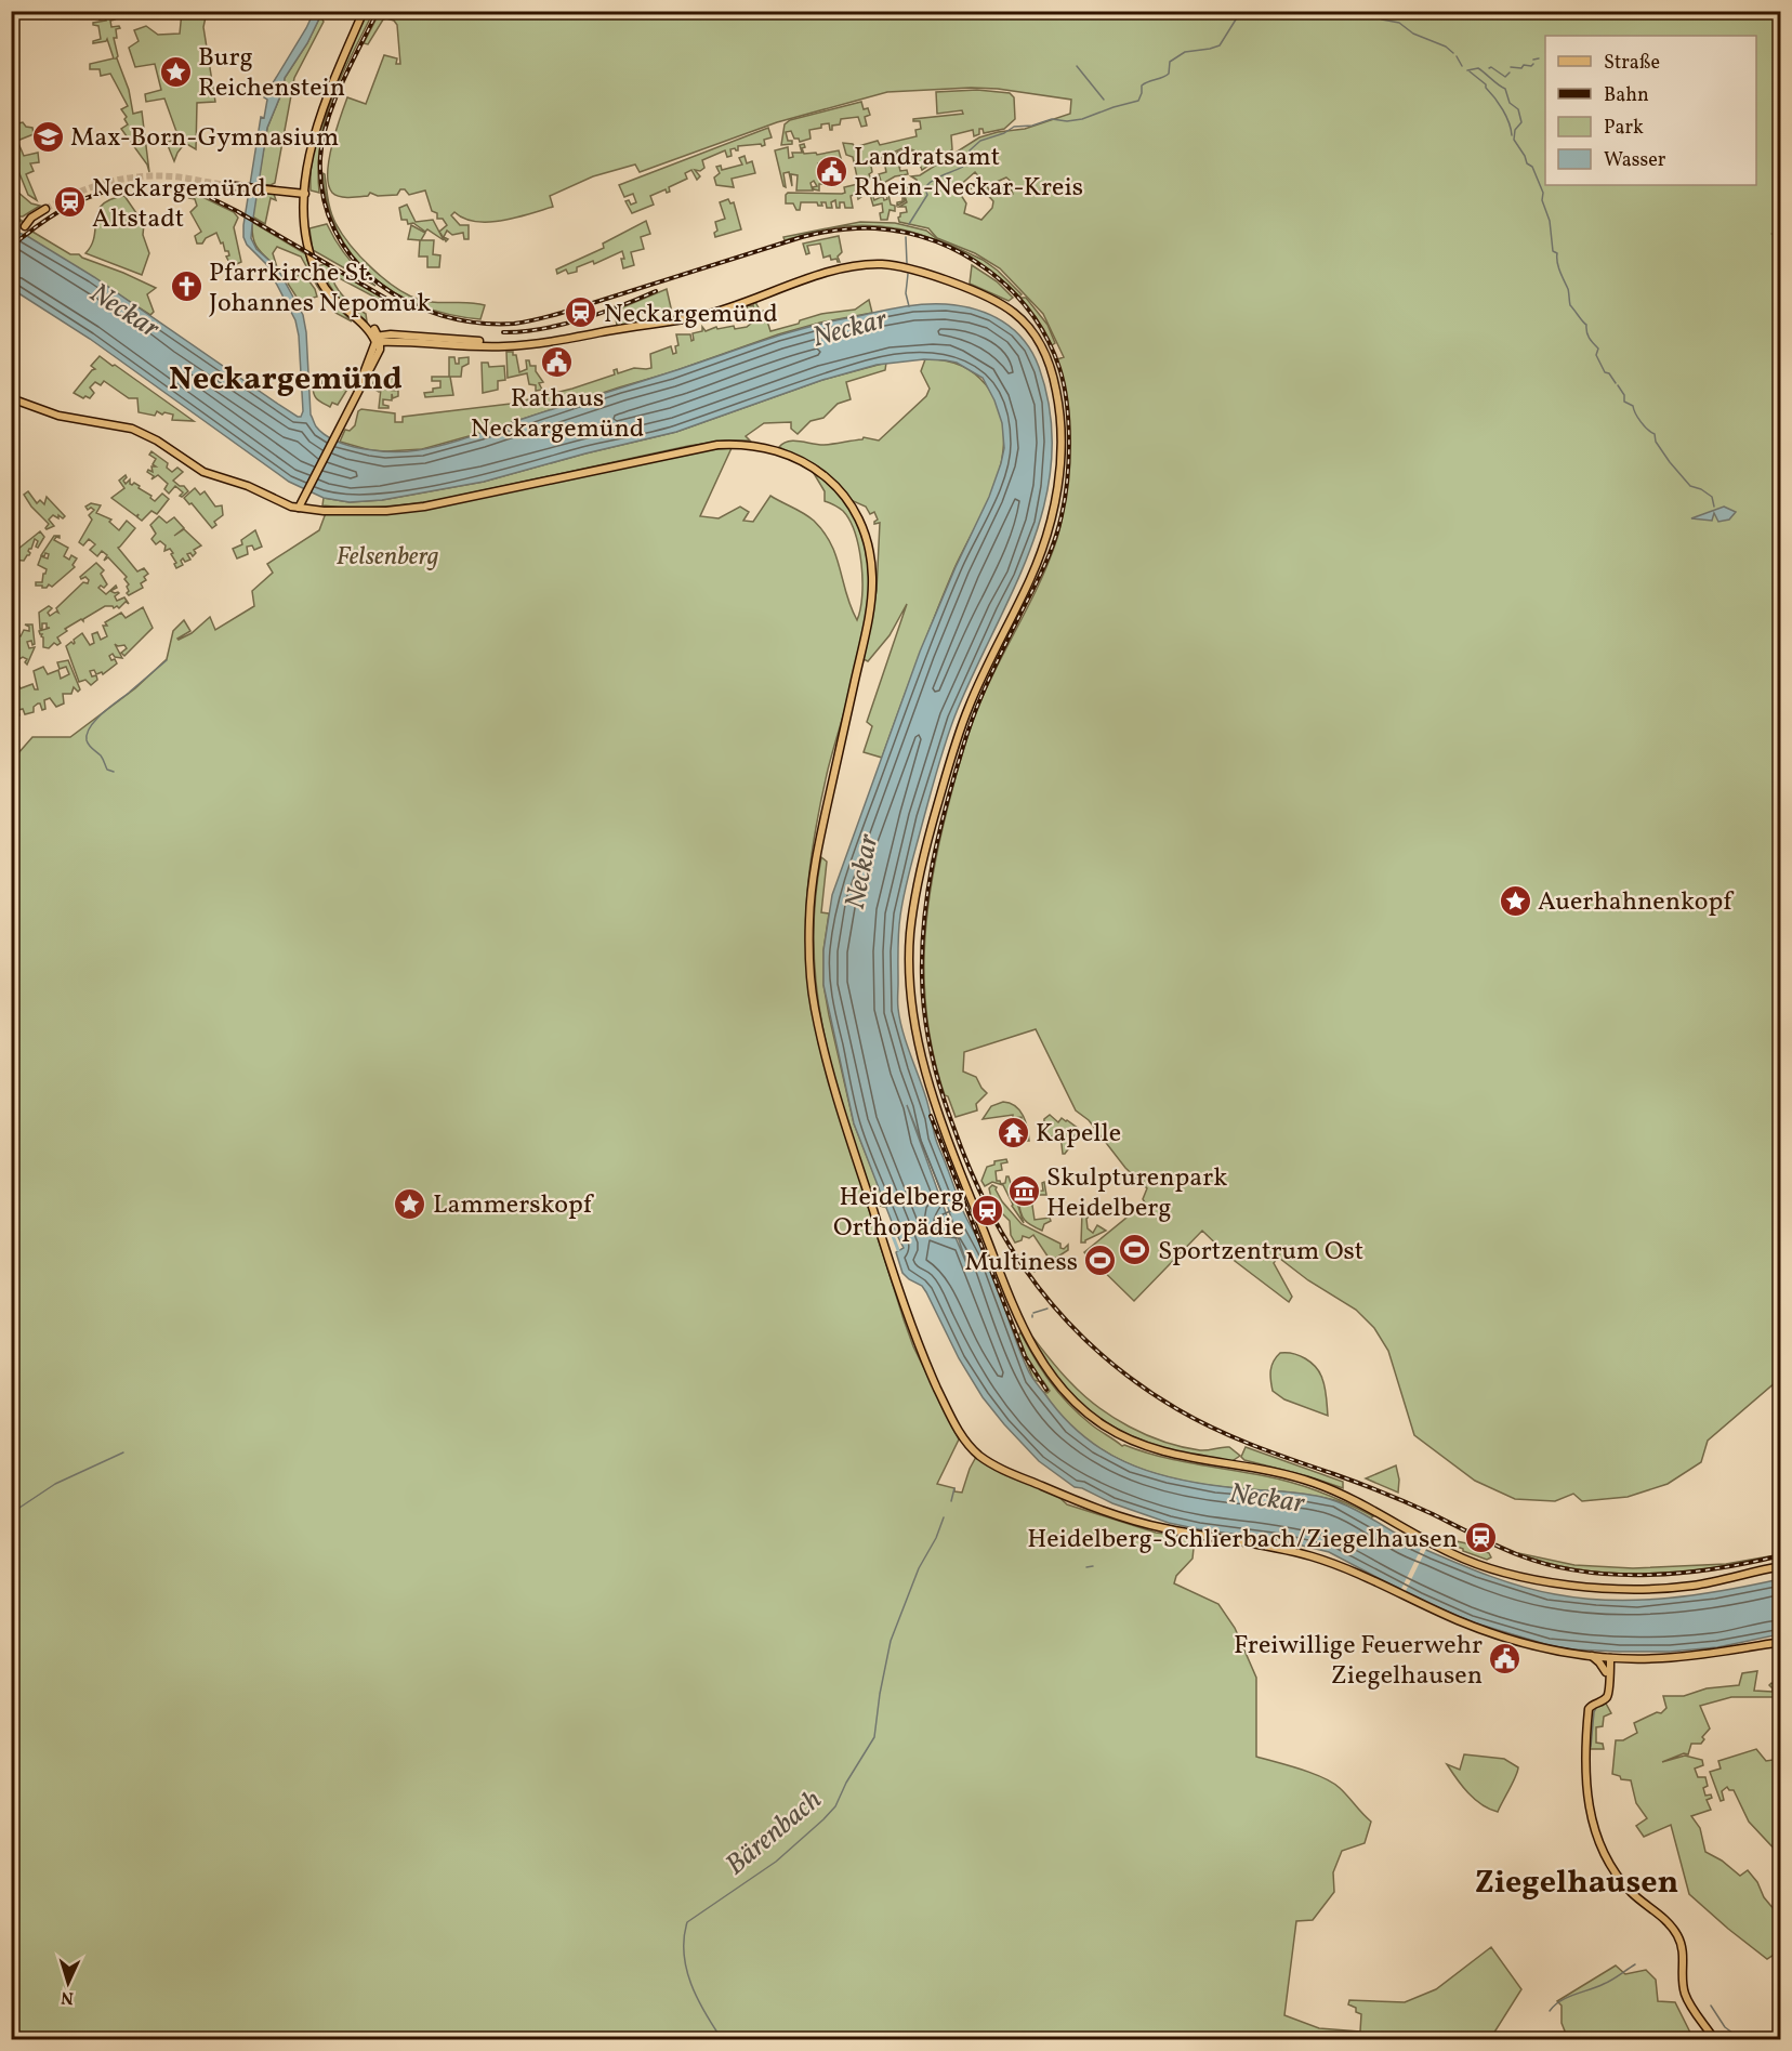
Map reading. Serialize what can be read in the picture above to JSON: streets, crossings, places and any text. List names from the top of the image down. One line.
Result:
{"districts":["Neckargemünd","Ziegelhausen"],"water":["Neckar","Bärenbach"],"parks":["Felsenberg"],"places":{"place":["Burg Reichenstein","Auerhahnenkopf","Lammerskopf"],"school or university":["Max-Born-Gymnasium"],"public building":["Landratsamt Rhein-Neckar-Kreis","Rathaus Neckargemünd","Freiwillige Feuerwehr Ziegelhausen"],"station":["Neckargemünd Altstadt","Neckargemünd","Heidelberg Orthopädie","Heidelberg-Schlierbach/Ziegelhausen"],"church":["Pfarrkirche St. Johannes Nepomuk"],"temple":["Kapelle"],"museum":["Skulpturenpark Heidelberg"],"sports":["Sportzentrum Ost","Multiness"]},"legend":["Straße","Bahn","Park","Wasser"],"north":"bottom"}
